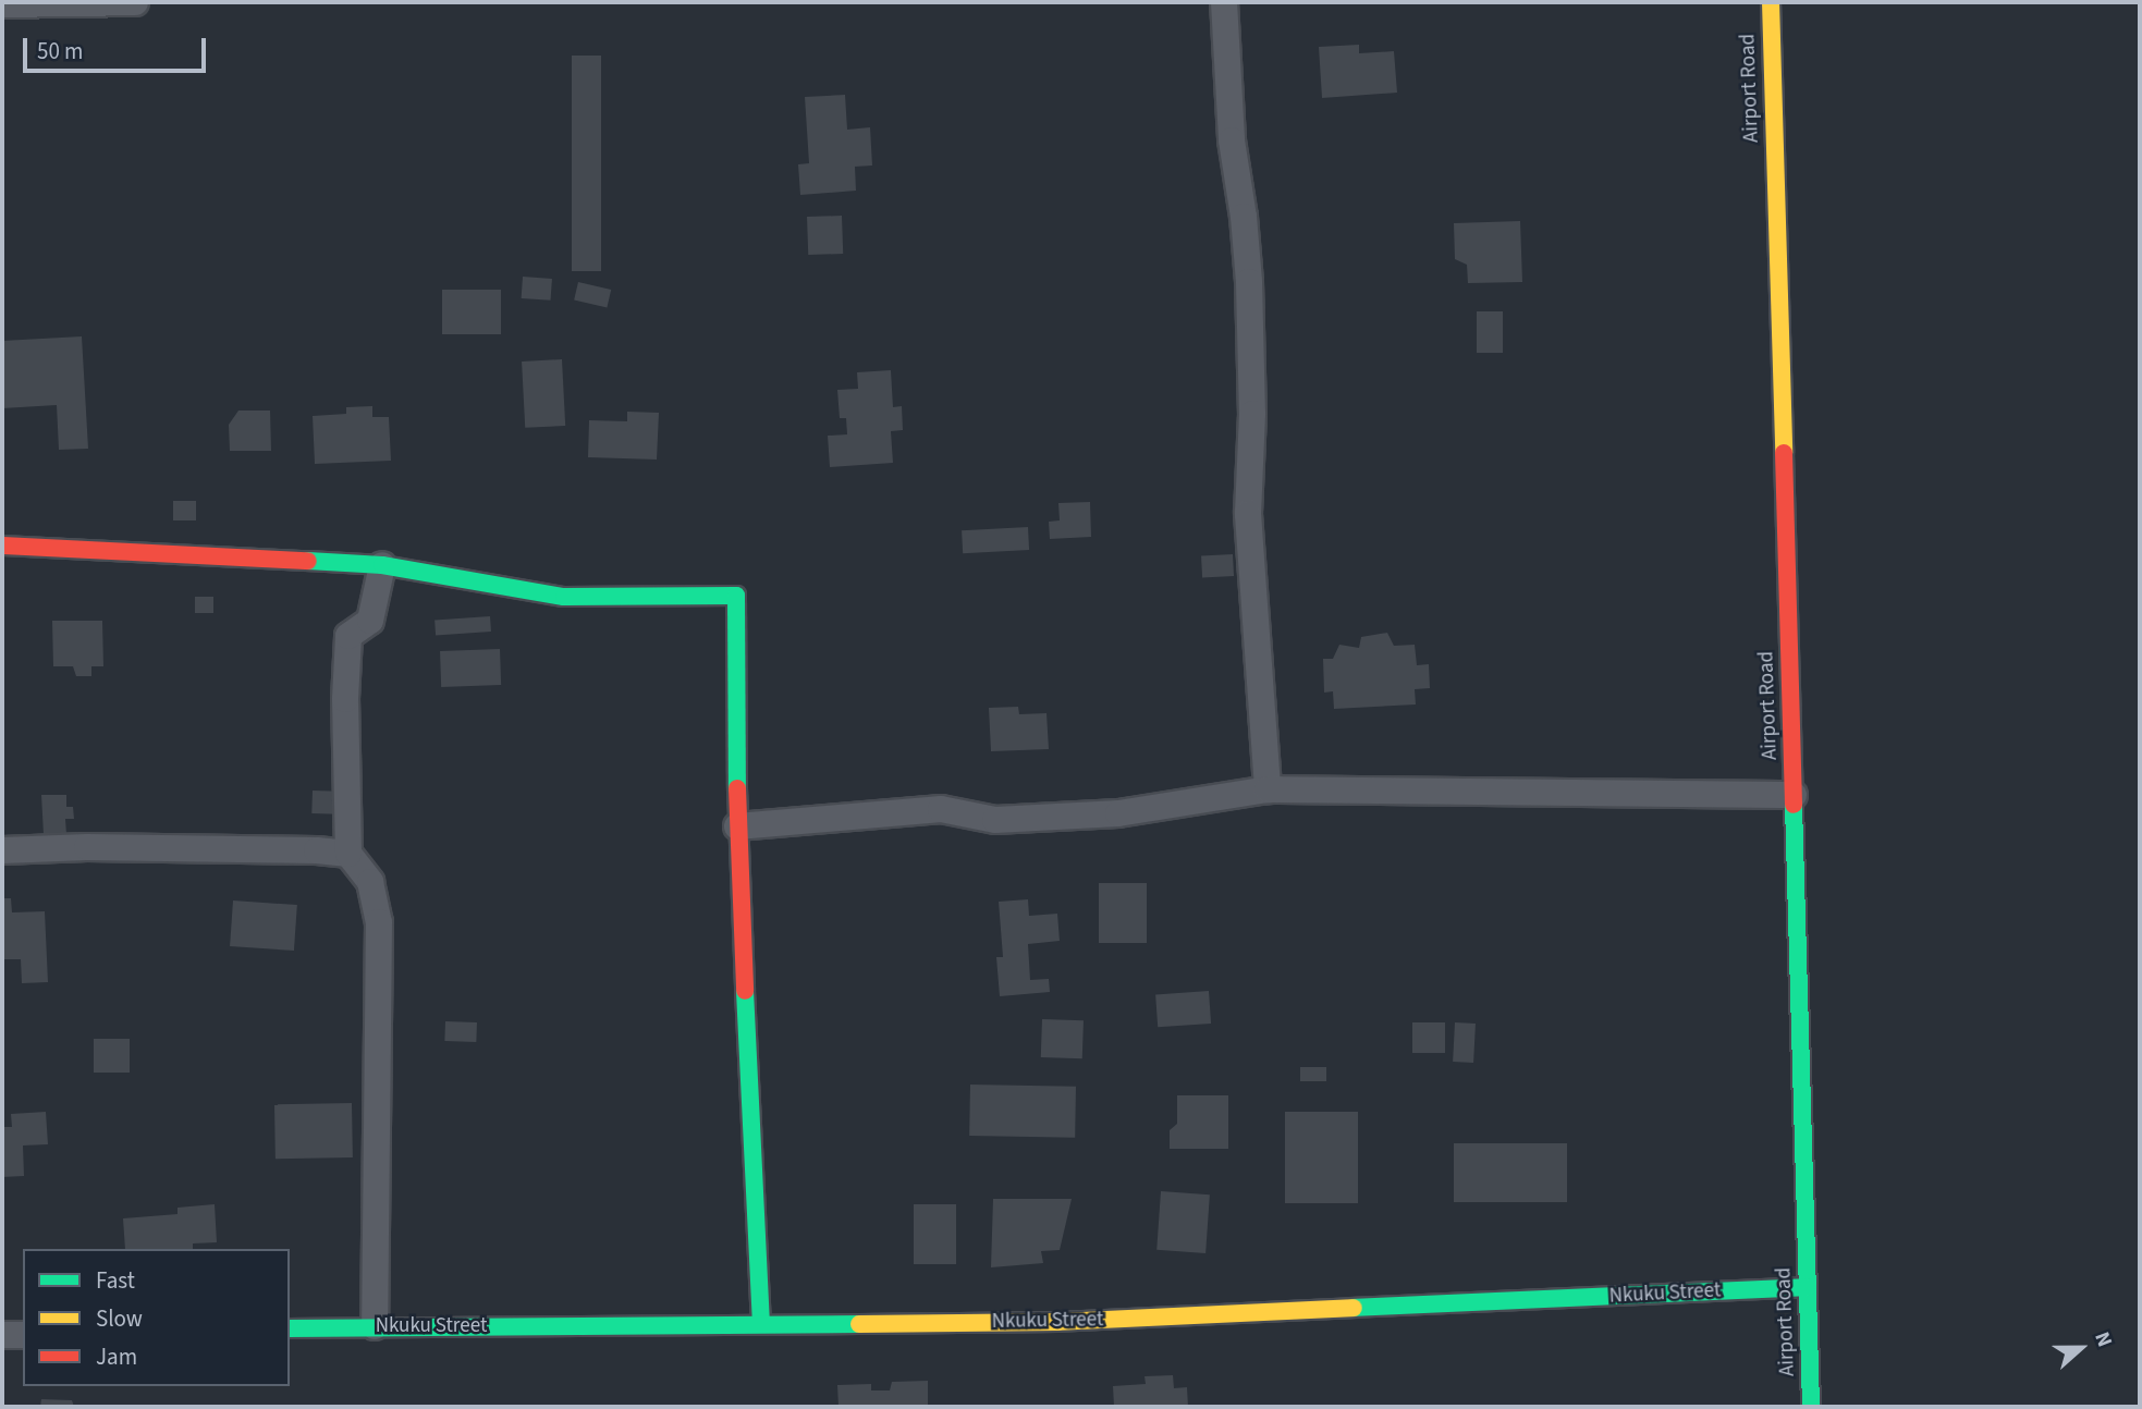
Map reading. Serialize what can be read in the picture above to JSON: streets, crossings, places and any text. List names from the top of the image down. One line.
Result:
{"streets":{"street":["Airport Road","Nkuku Street"]},"crossings":[["Airport Road","Nkuku Street"]],"legend":["Fast","Slow","Jam"],"scale_bar":"50 m","north":"right"}
